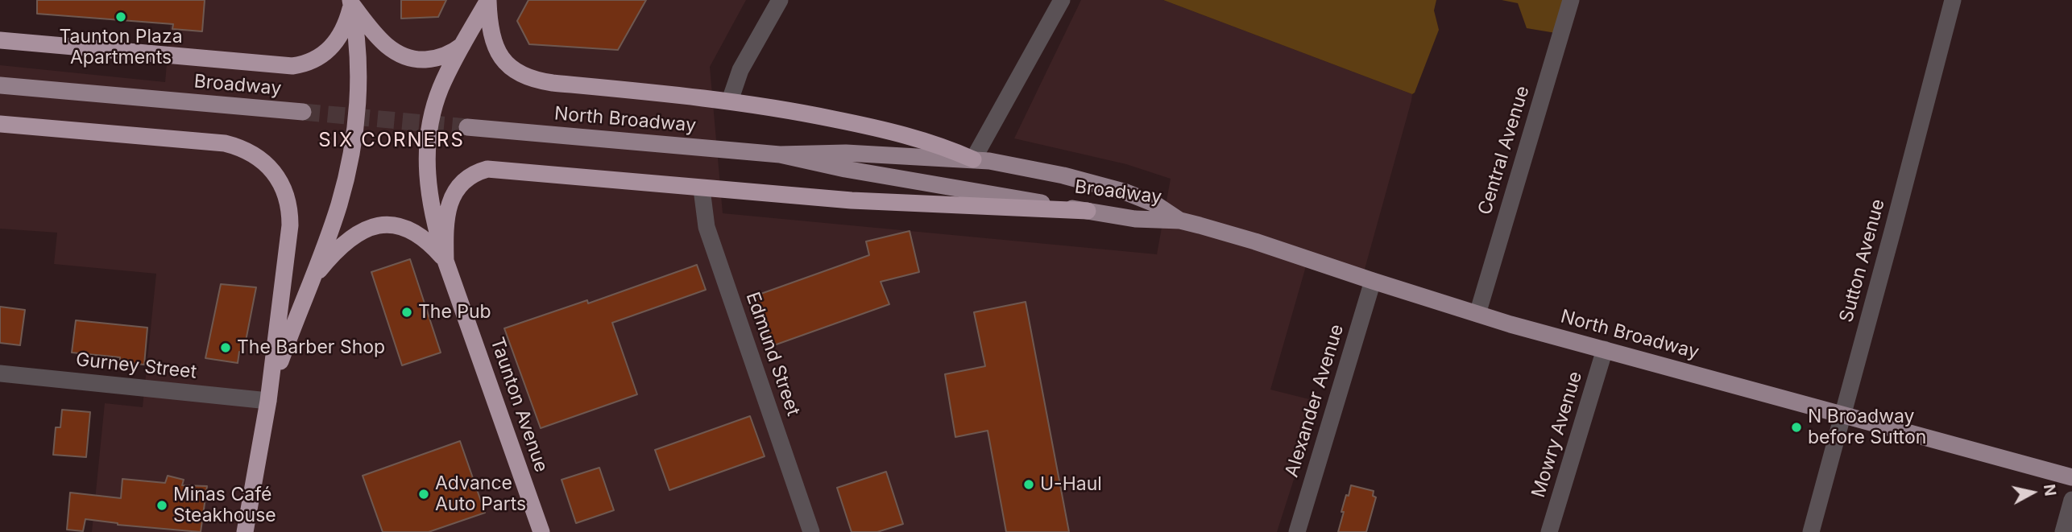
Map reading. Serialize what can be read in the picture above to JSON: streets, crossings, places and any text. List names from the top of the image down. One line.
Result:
{"streets":{"highway":["Taunton Avenue"],"main road":["Broadway","North Broadway"],"street":["Central Avenue","Sutton Avenue","Edmund Street","Gurney Street","Alexander Avenue","Mowry Avenue"]},"crossings":[["Broadway","North Broadway"],["North Broadway","Central Avenue"],["North Broadway","Sutton Avenue"],["North Broadway","Alexander Avenue"],["North Broadway","Mowry Avenue"]],"districts":["SIX CORNERS"],"places":["Taunton Plaza Apartments","The Pub","The Barber Shop","N Broadway before Sutton","U-Haul","Advance Auto Parts","Minas Café Steakhouse"],"north":"right"}
